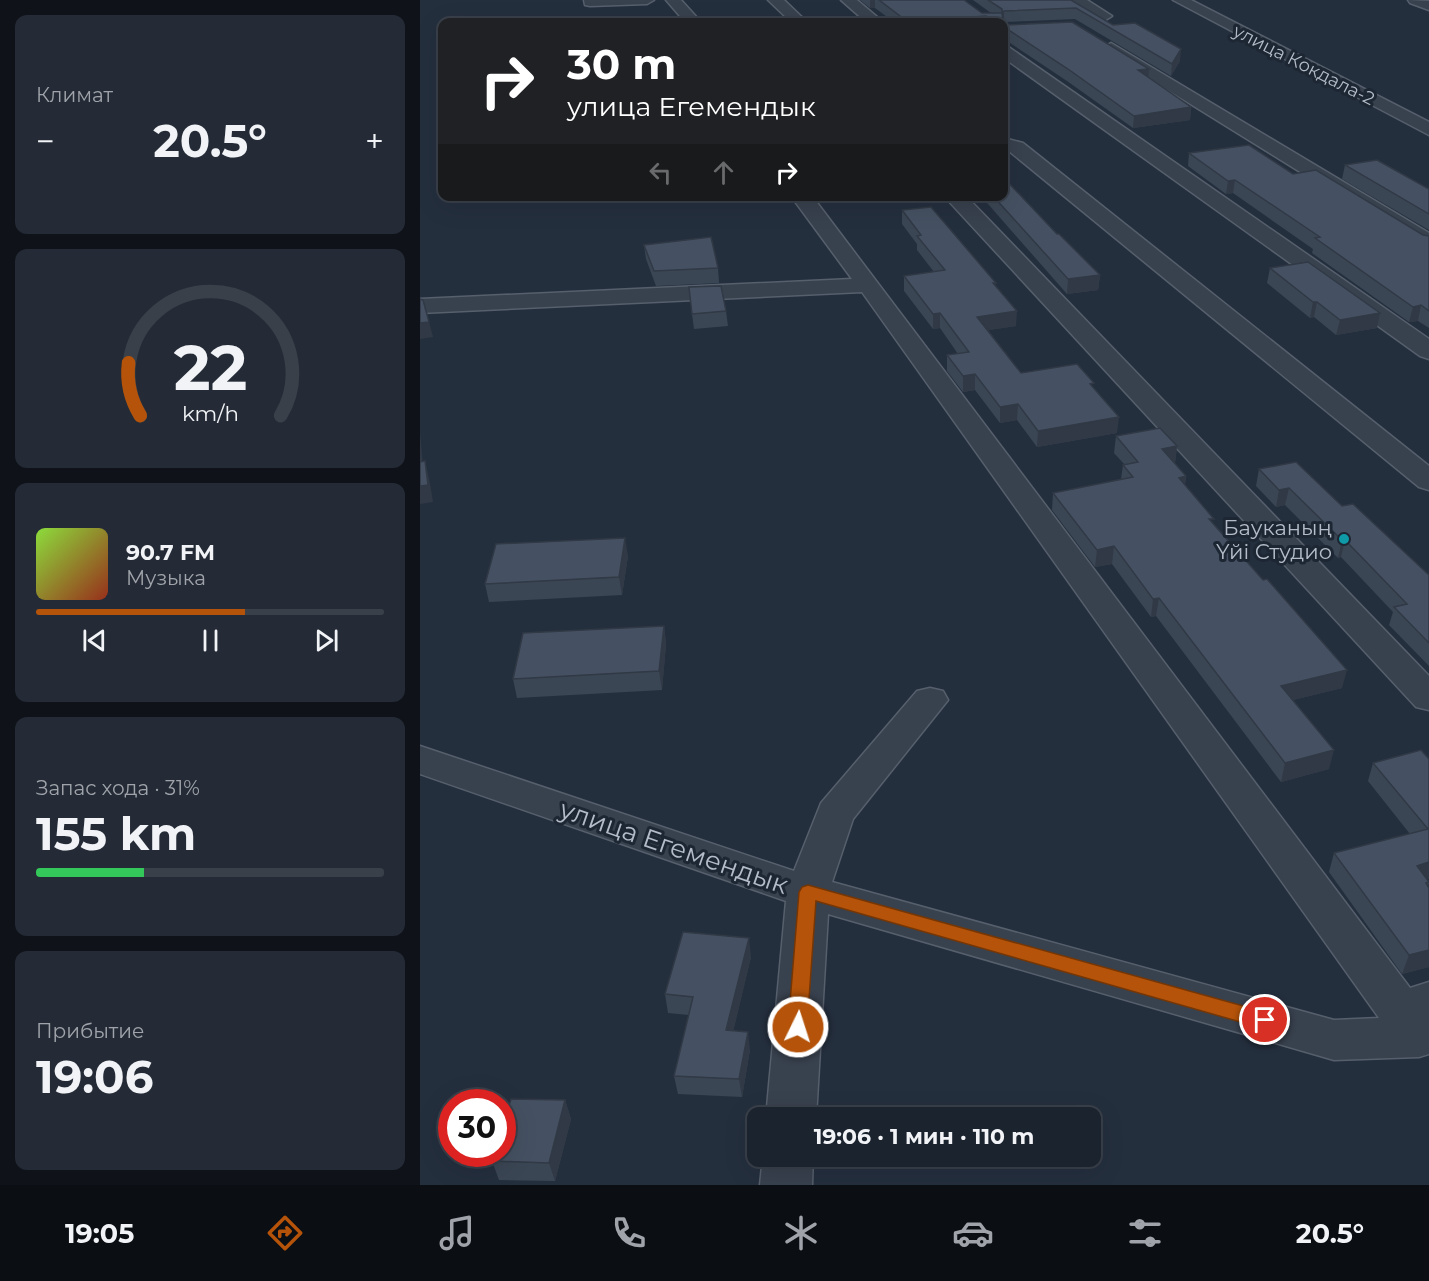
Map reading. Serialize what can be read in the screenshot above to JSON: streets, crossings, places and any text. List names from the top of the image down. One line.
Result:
{"streets":{"street":["улица Кокдала-2","улица Егемендык"]},"places":["Бауканың Үйі Студио"],"page":{"tile":["Климат",["Запас хода · 31%","155 km"],["Прибытие","19:06"]],"turn":["30 m","улица Егемендык"],"heat":["−","20.5°","+"],"song":["90.7 FM","Музыка"],"limit":"30","trip":"19:06 · 1 мин · 110 m","tabs":["19:05","20.5°"],"gauge":["22","km/h"]}}
